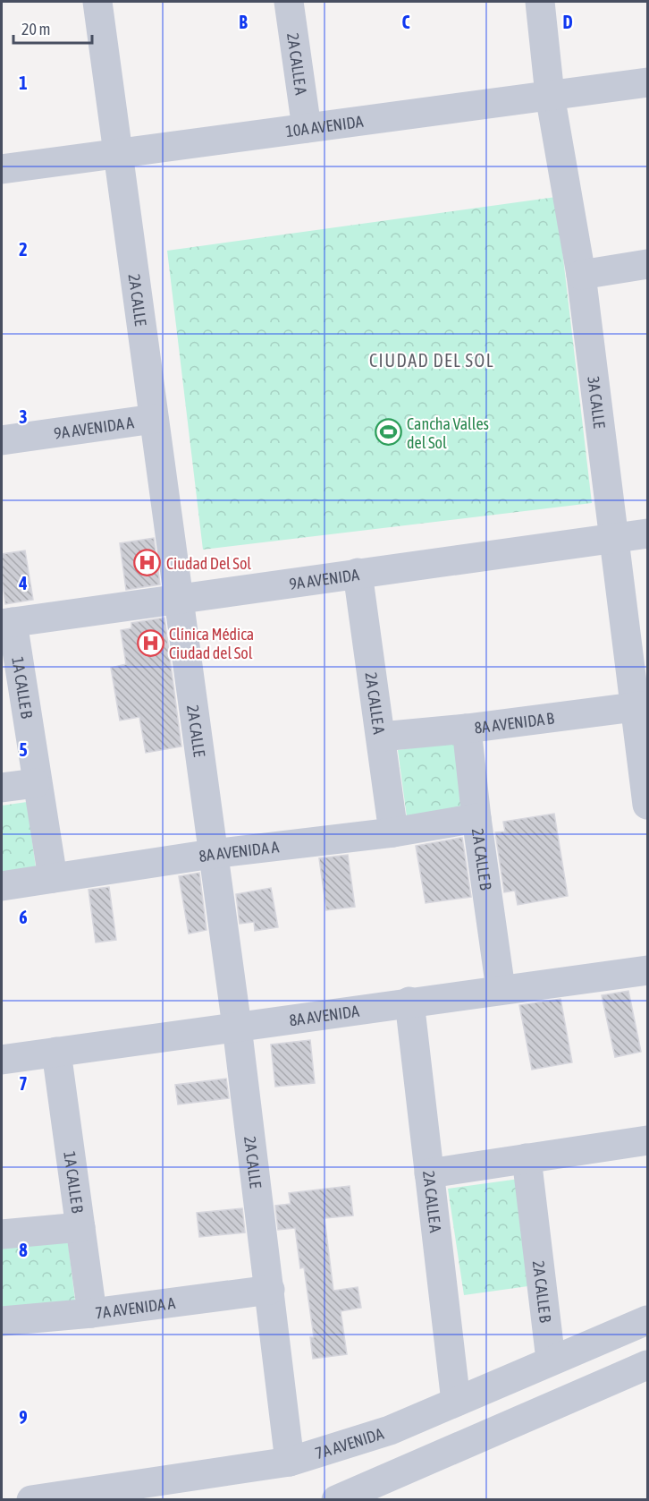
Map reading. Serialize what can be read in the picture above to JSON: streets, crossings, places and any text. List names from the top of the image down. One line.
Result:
{"streets":{"street":["2A CALLE A","10A AVENIDA","2A CALLE","3A CALLE","9A AVENIDA A","9A AVENIDA","1A CALLE B","8A AVENIDA B","8A AVENIDA A","2A CALLE B","8A AVENIDA","7A AVENIDA A","7A AVENIDA"]},"crossings":[["2A CALLE A","10A AVENIDA"],["2A CALLE A","9A AVENIDA"],["2A CALLE A","8A AVENIDA B"],["2A CALLE A","8A AVENIDA A"],["2A CALLE A","8A AVENIDA"],["2A CALLE A","7A AVENIDA"],["10A AVENIDA","2A CALLE"],["10A AVENIDA","3A CALLE"],["2A CALLE","9A AVENIDA A"],["2A CALLE","9A AVENIDA"],["2A CALLE","8A AVENIDA A"],["2A CALLE","8A AVENIDA"],["2A CALLE","7A AVENIDA A"],["2A CALLE","7A AVENIDA"],["3A CALLE","9A AVENIDA"],["3A CALLE","8A AVENIDA B"],["9A AVENIDA","1A CALLE B"],["1A CALLE B","8A AVENIDA A"],["1A CALLE B","8A AVENIDA"],["1A CALLE B","7A AVENIDA A"],["8A AVENIDA B","2A CALLE B"],["8A AVENIDA A","2A CALLE B"],["2A CALLE B","8A AVENIDA"],["2A CALLE B","7A AVENIDA"]],"districts":["CIUDAD DEL SOL"],"places":{"sports":["Cancha Valles del Sol"],"hospital":["Ciudad Del Sol","Clínica Médica Ciudad del Sol"]},"scale_bar":"20 m","grid":{"columns":["B","C","D"],"rows":["1","2","3","4","5","6","7","8","9"]}}
